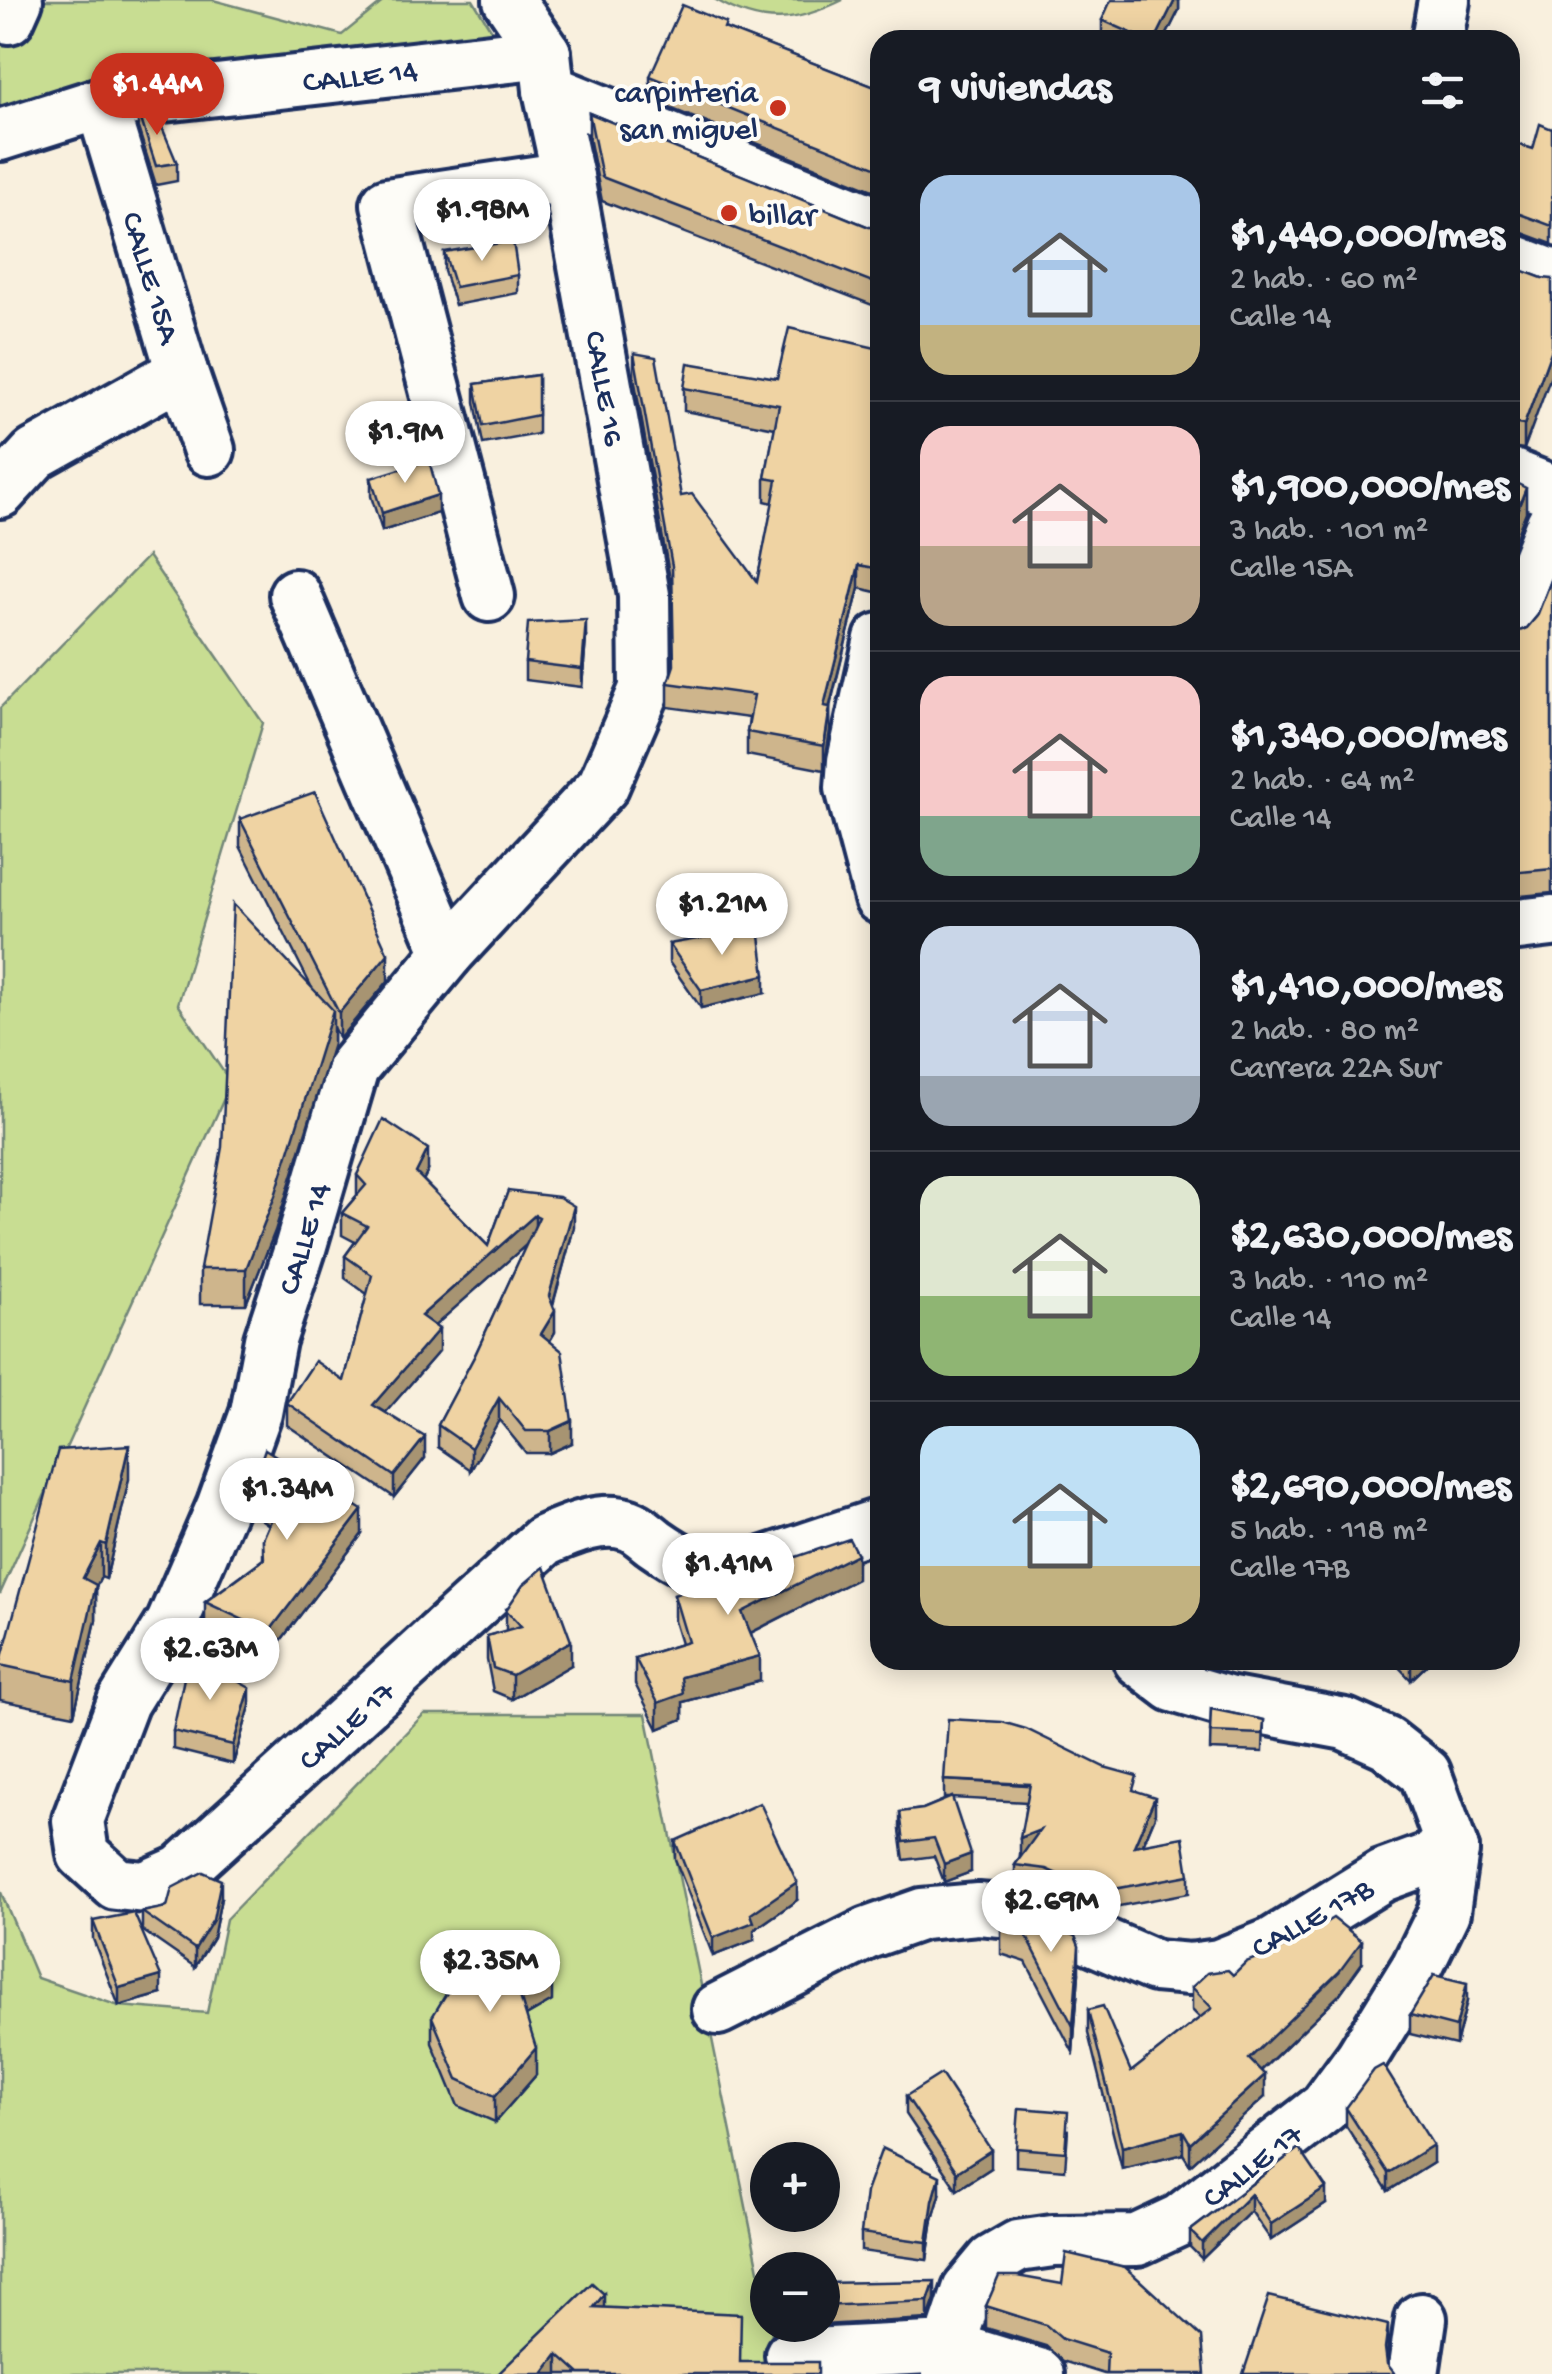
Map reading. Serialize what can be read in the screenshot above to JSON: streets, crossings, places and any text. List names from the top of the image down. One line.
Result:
{"streets":{"street":["CALLE 14","CALLE 15A","CALLE 16","CALLE 17","CALLE 17B"]},"crossings":[["CALLE 14","CALLE 15A"],["CALLE 14","CALLE 16"],["CALLE 14","CALLE 17"],["CALLE 17","CALLE 17B"]],"places":["carpinteria san miguel","billar"],"page":{"heading":"9 viviendas","price":["$1.44M","$1.98M","$1.9M","$1.21M","$1.34M","$1.41M","$2.63M","$2.69M","$2.35M"],"list":[{"name":"$1,440,000/mes","note":"2 hab. · 60 m² · Calle 14"},{"name":"$1,900,000/mes","note":"3 hab. · 101 m² · Calle 15A"},{"name":"$1,340,000/mes","note":"2 hab. · 64 m² · Calle 14"},{"name":"$1,410,000/mes","note":"2 hab. · 80 m² · Carrera 22A Sur"},{"name":"$2,630,000/mes","note":"3 hab. · 110 m² · Calle 14"},{"name":"$2,690,000/mes","note":"5 hab. · 118 m² · Calle 17B"}],"map_buttons":["+","−"]}}
